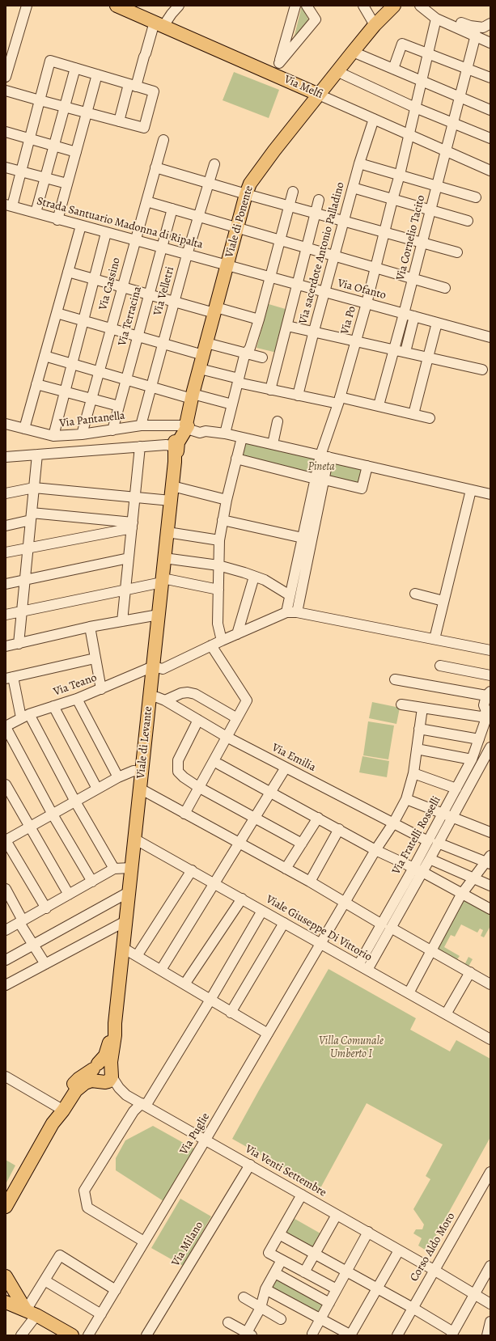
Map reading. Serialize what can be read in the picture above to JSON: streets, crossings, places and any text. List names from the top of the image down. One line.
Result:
{"streets":{"main road":["Via Melfi","Viale di Ponente","Viale di Levante"],"street":["Strada Santuario Madonna di Ripalta","Via Cornelio Tacito","Via sacerdote Antonio Palladino","Via Cassino","Via Ofanto","Via Velletri","Via Terracina","Via Po","Via Pantanella","Via Teano","Via Emilia","Via Fratelli Rosselli","Viale Giuseppe Di Vittorio","Via Puglie","Via Venti Settembre","Via Milano","Corso Aldo Moro"]},"crossings":[["Via Melfi","Viale di Ponente"],["Via Melfi","Via Cornelio Tacito"],["Via Melfi","Via sacerdote Antonio Palladino"],["Via Melfi","Via Po"],["Viale di Ponente","Strada Santuario Madonna di Ripalta"],["Viale di Ponente","Via Ofanto"],["Viale di Ponente","Via Pantanella"],["Viale di Ponente","Viale di Levante"],["Strada Santuario Madonna di Ripalta","Via Cassino"],["Strada Santuario Madonna di Ripalta","Via Ofanto"],["Strada Santuario Madonna di Ripalta","Via Velletri"],["Strada Santuario Madonna di Ripalta","Via Terracina"],["Via Cornelio Tacito","Via Ofanto"],["Via sacerdote Antonio Palladino","Via Ofanto"],["Via Cassino","Via Pantanella"],["Via Ofanto","Via Po"],["Via Velletri","Via Pantanella"],["Via Terracina","Via Pantanella"],["Via Po","Via Pantanella"],["Via Pantanella","Viale di Levante"],["Via Teano","Viale di Levante"],["Viale di Levante","Via Emilia"],["Viale di Levante","Viale Giuseppe Di Vittorio"],["Viale di Levante","Via Venti Settembre"],["Via Emilia","Via Fratelli Rosselli"],["Via Emilia","Via Puglie"],["Via Fratelli Rosselli","Viale Giuseppe Di Vittorio"],["Viale Giuseppe Di Vittorio","Via Puglie"],["Via Puglie","Via Venti Settembre"],["Via Venti Settembre","Via Milano"],["Via Venti Settembre","Corso Aldo Moro"]],"parks":["Pineta","Villa Comunale Umberto I"]}
